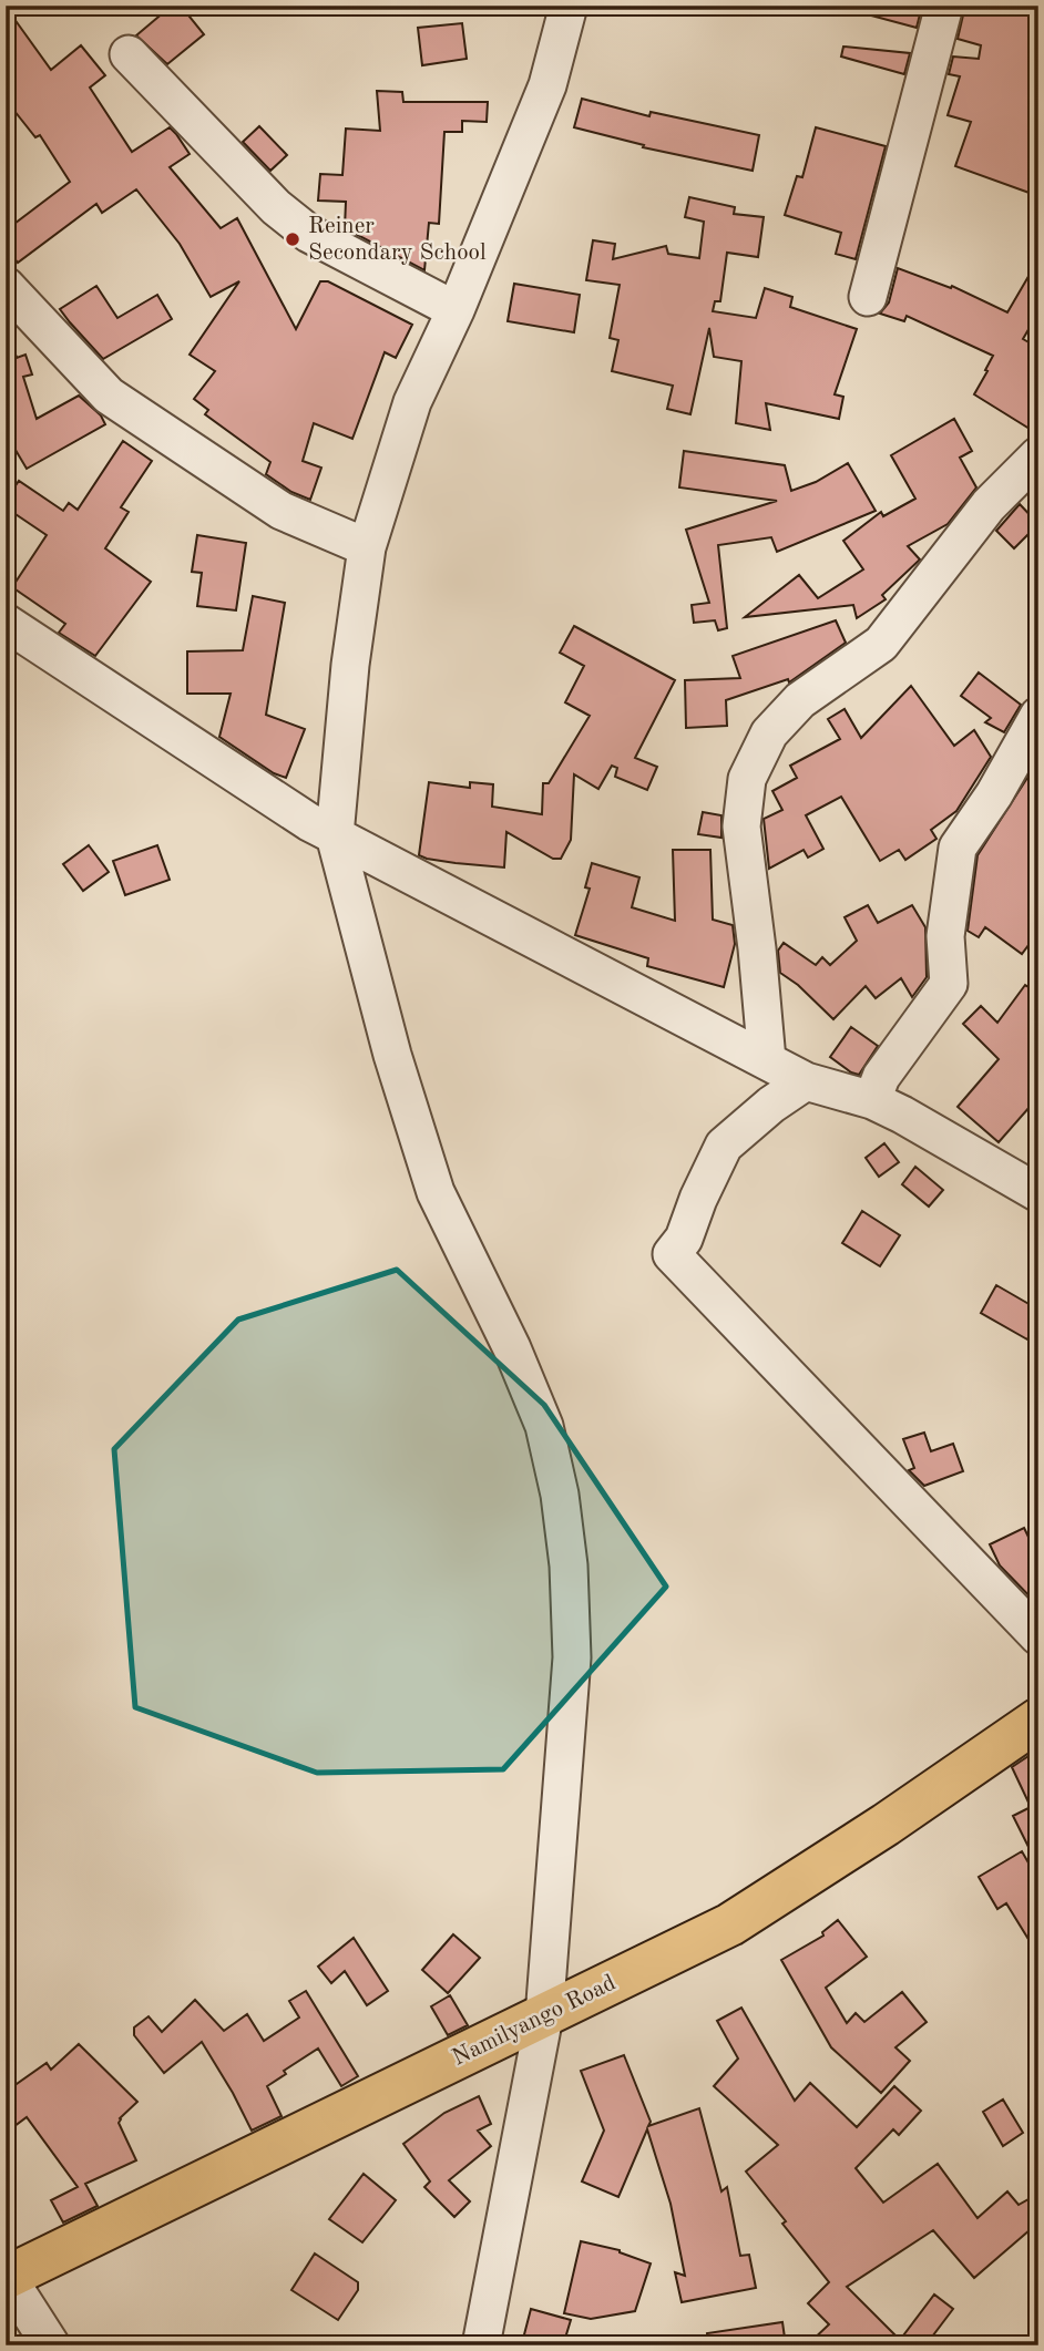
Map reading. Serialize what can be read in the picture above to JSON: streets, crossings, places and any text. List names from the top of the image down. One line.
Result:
{"streets":{"main road":["Namilyango Road"]},"places":["Reiner Secondary School"]}
